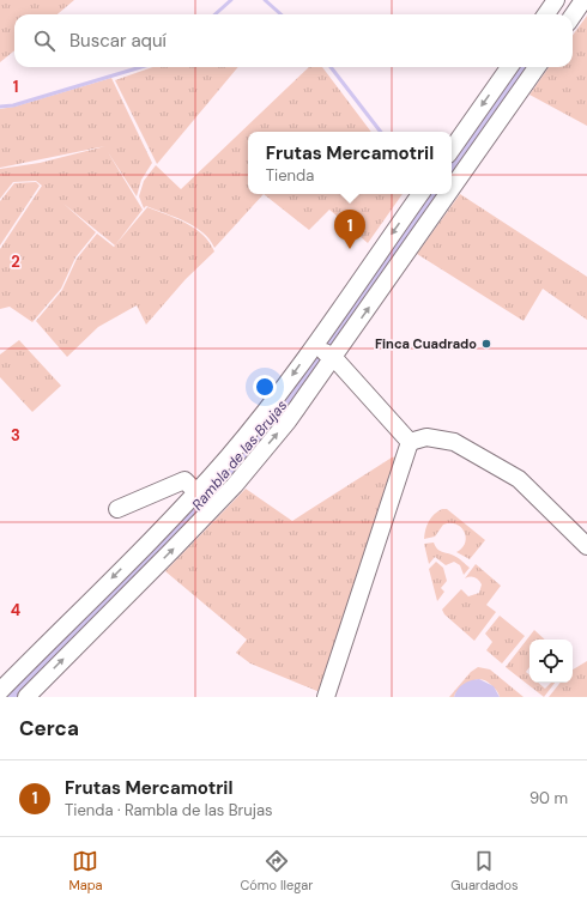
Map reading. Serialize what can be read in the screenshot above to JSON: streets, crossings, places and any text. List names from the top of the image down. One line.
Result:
{"water":["Rambla de las Brujas"],"places":["Finca Cuadrado"],"page":{"search":"Buscar aquí","popup":["Frutas Mercamotril","Tienda"],"pins":"1","heading":"Cerca","list":[{"mark":"1","name":"Frutas Mercamotril","note":"Tienda · Rambla de las Brujas","value":"90 m"}],"nav":["Mapa","Cómo llegar","Guardados"]},"grid":{"rows":["1","2","3","4"]}}
